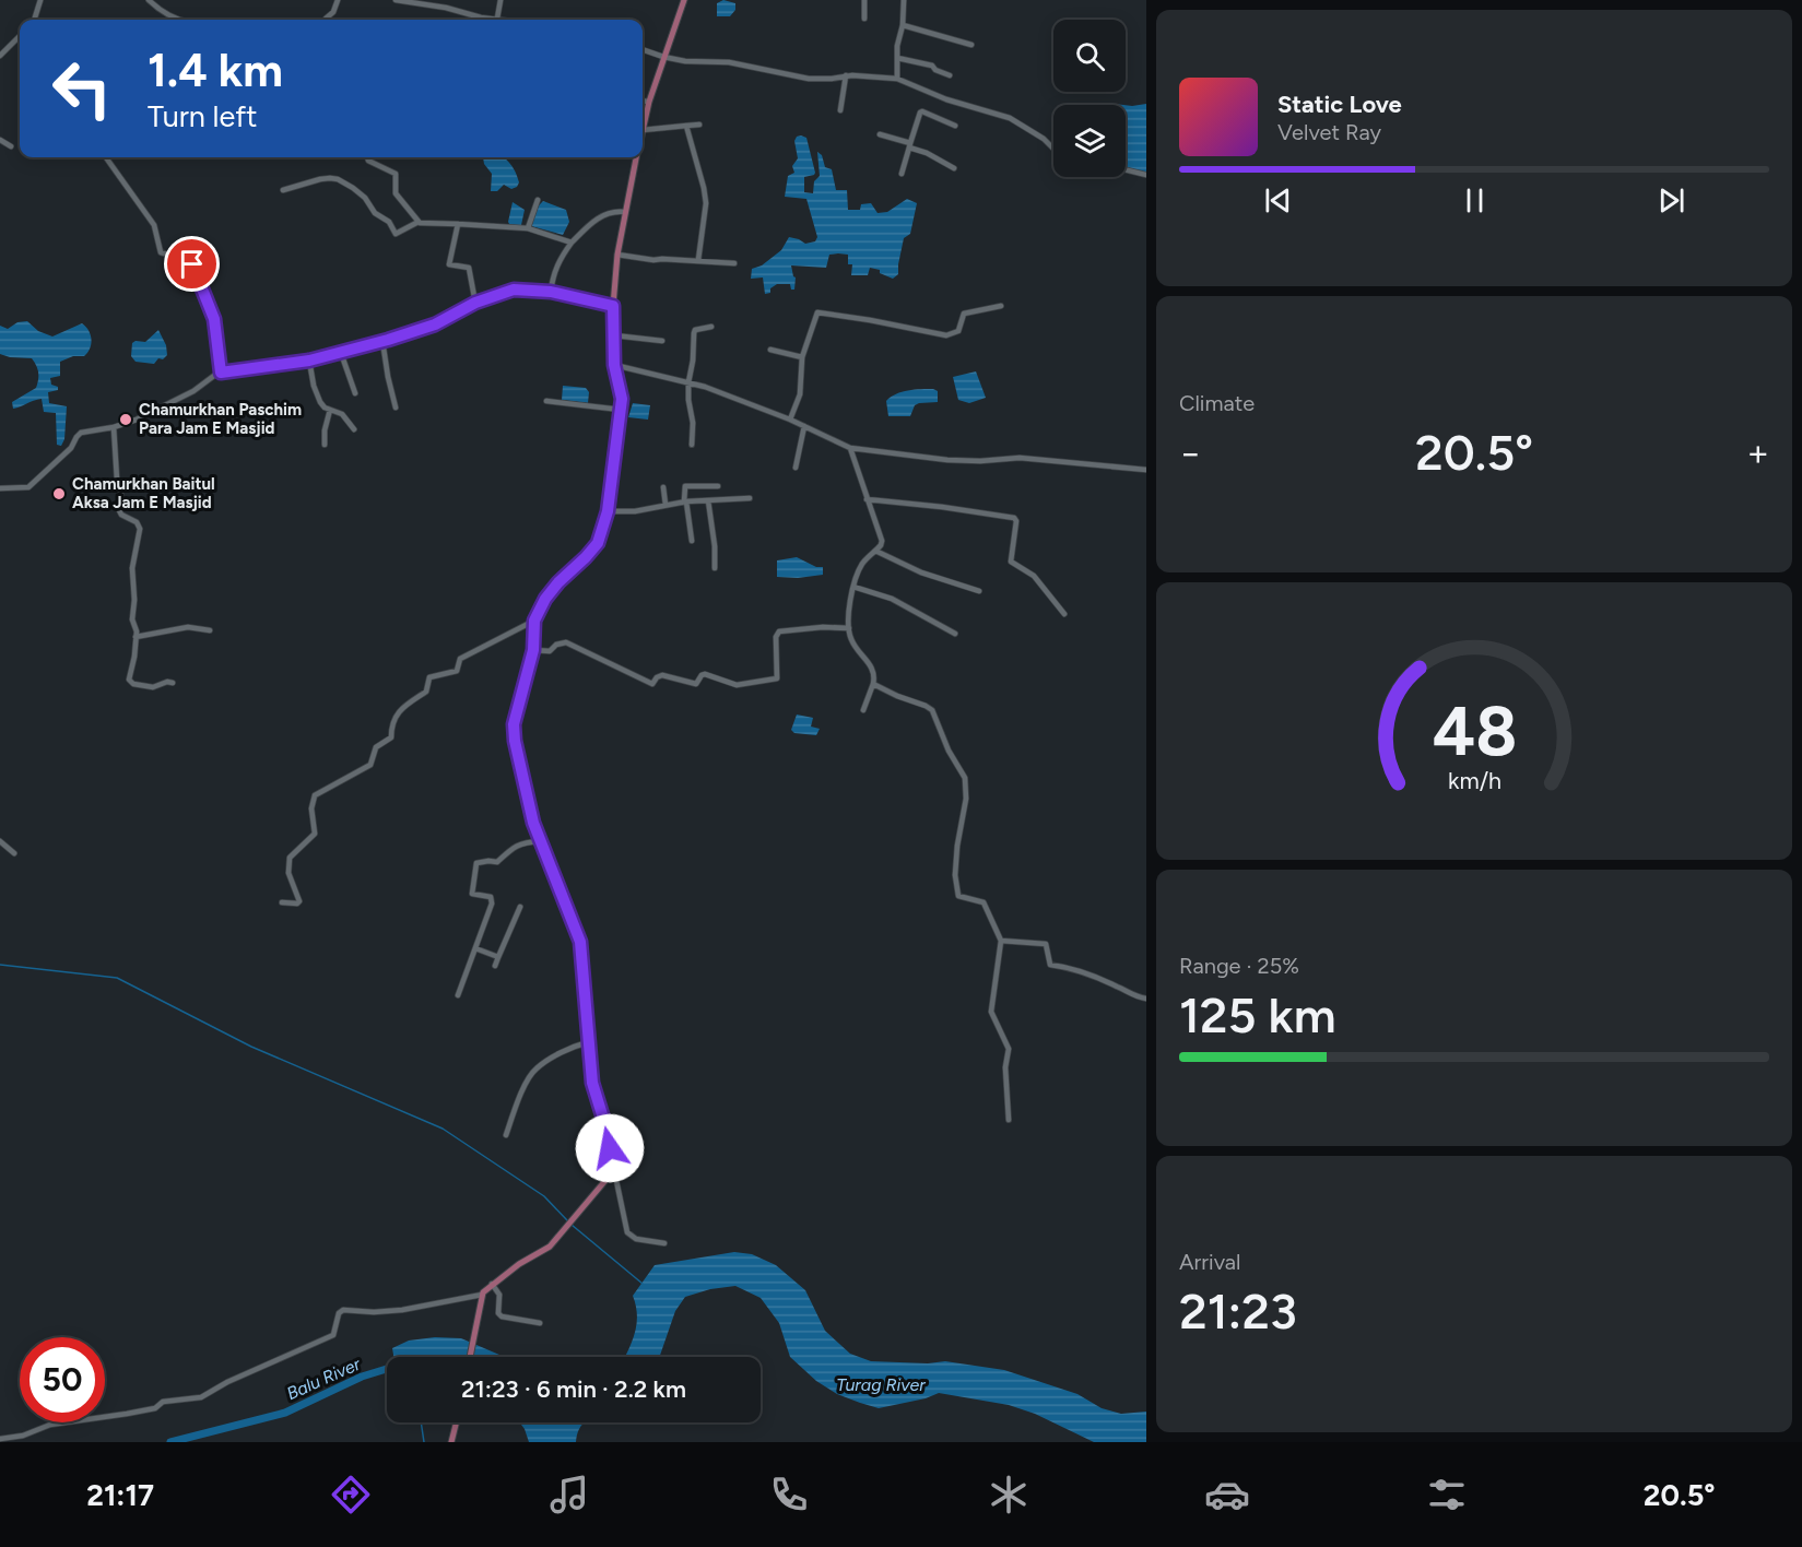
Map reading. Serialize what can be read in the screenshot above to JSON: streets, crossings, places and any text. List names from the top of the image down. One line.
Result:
{"water":["Balu River","Turag River"],"places":["Chamurkhan Paschim Para Jam E Masjid","Chamurkhan Baitul Aksa Jam E Masjid"],"page":{"turn":["1.4 km","Turn left"],"song":["Static Love","Velvet Ray"],"tile":["Climate",["Range · 25%","125 km"],["Arrival","21:23"]],"heat":["−","20.5°","+"],"limit":"50","trip":"21:23 · 6 min · 2.2 km","tabs":["21:17","20.5°"],"gauge":["48","km/h"]}}
